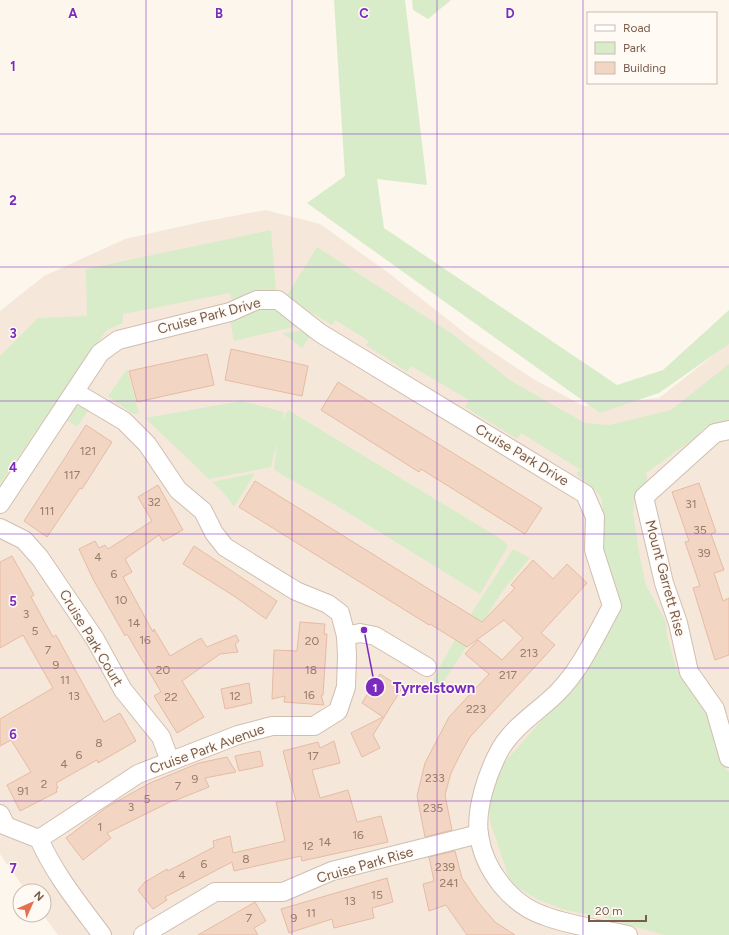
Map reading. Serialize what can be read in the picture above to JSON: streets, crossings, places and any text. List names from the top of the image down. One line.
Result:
{"streets":{"street":["Cruise Park Drive","Mount Garrett Rise","Cruise Park Court","Cruise Park Avenue","Cruise Park Rise"]},"crossings":[["Cruise Park Drive","Cruise Park Avenue"],["Cruise Park Drive","Cruise Park Rise"],["Cruise Park Court","Cruise Park Avenue"]],"places":["Tyrrelstown"],"house_numbers":["121","117","32","31","111","35","39","4","6","10","3","14","5","16","20","7","213","9","20","18","217","11","16","13","12","22","223","8","6","17","4","233","9","2","7","91","5","3","235","1","16","14","12","8","6","239","4","241","15","13","11","7","9"],"legend":["Road","Park","Building"],"scale_bar":"20 m","north":"top right","grid":{"columns":["A","B","C","D"],"rows":["1","2","3","4","5","6","7"]}}
